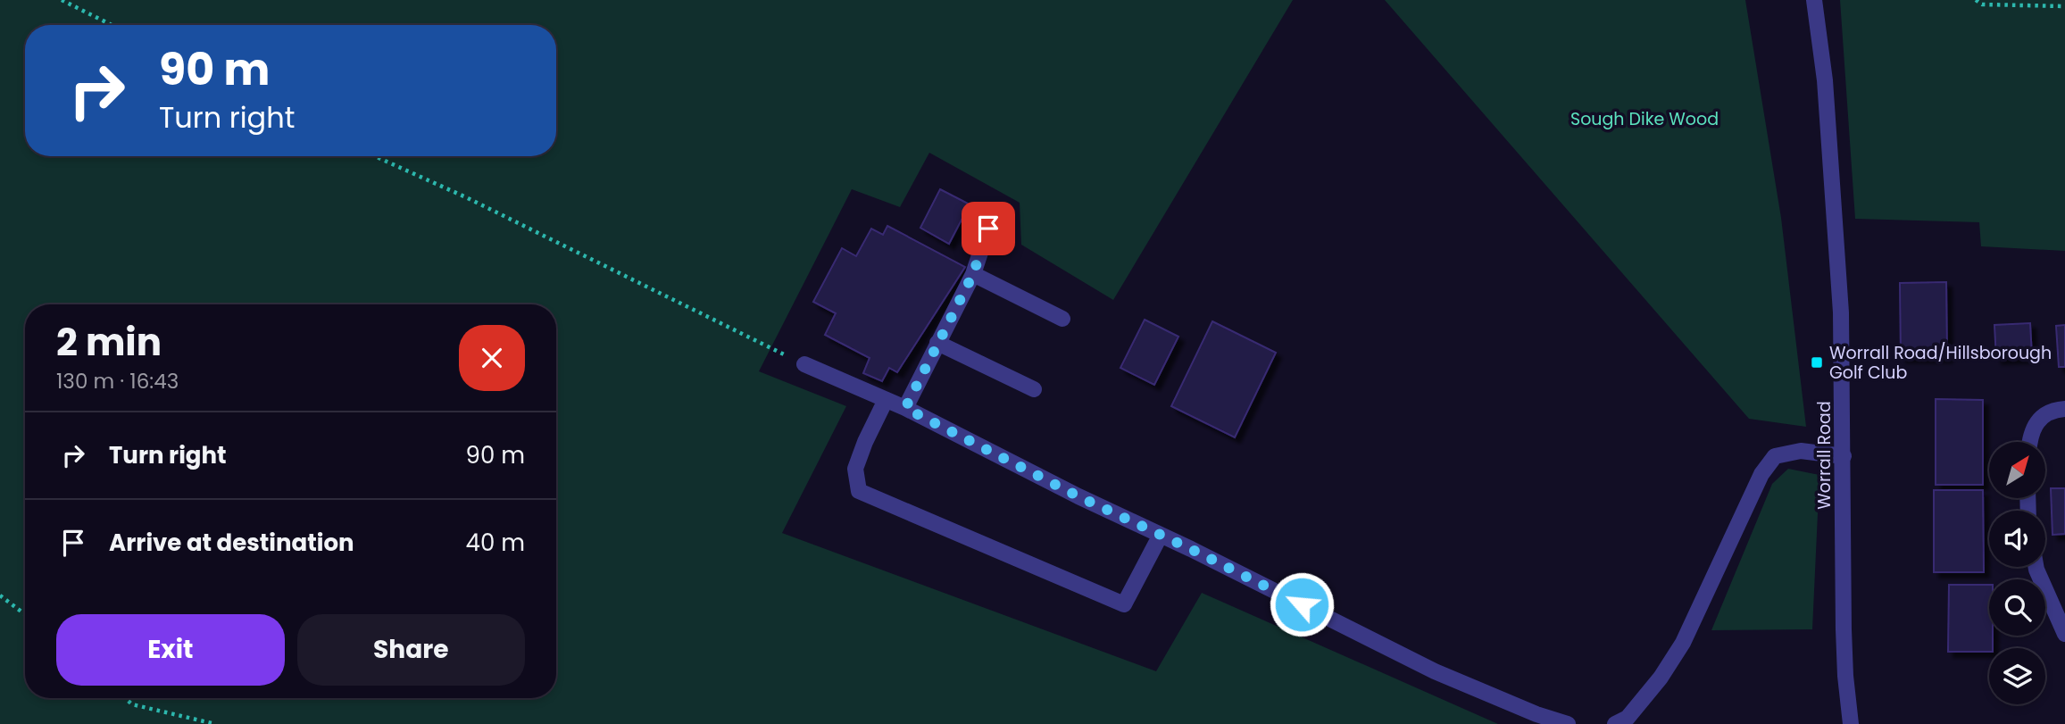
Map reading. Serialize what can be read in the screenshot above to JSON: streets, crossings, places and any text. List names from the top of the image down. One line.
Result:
{"streets":{"street":["Worrall Road"]},"parks":["Sough Dike Wood"],"places":{"transit":["Worrall Road/Hillsborough Golf Club"]},"north":"top right","page":{"turn":["90 m","Turn right"],"heading":["2 min","130 m · 16:43"],"list":[{"name":"Turn right","value":"90 m"},{"name":"Arrive at destination","value":"40 m"}],"buttons":["Exit","Share"]}}
